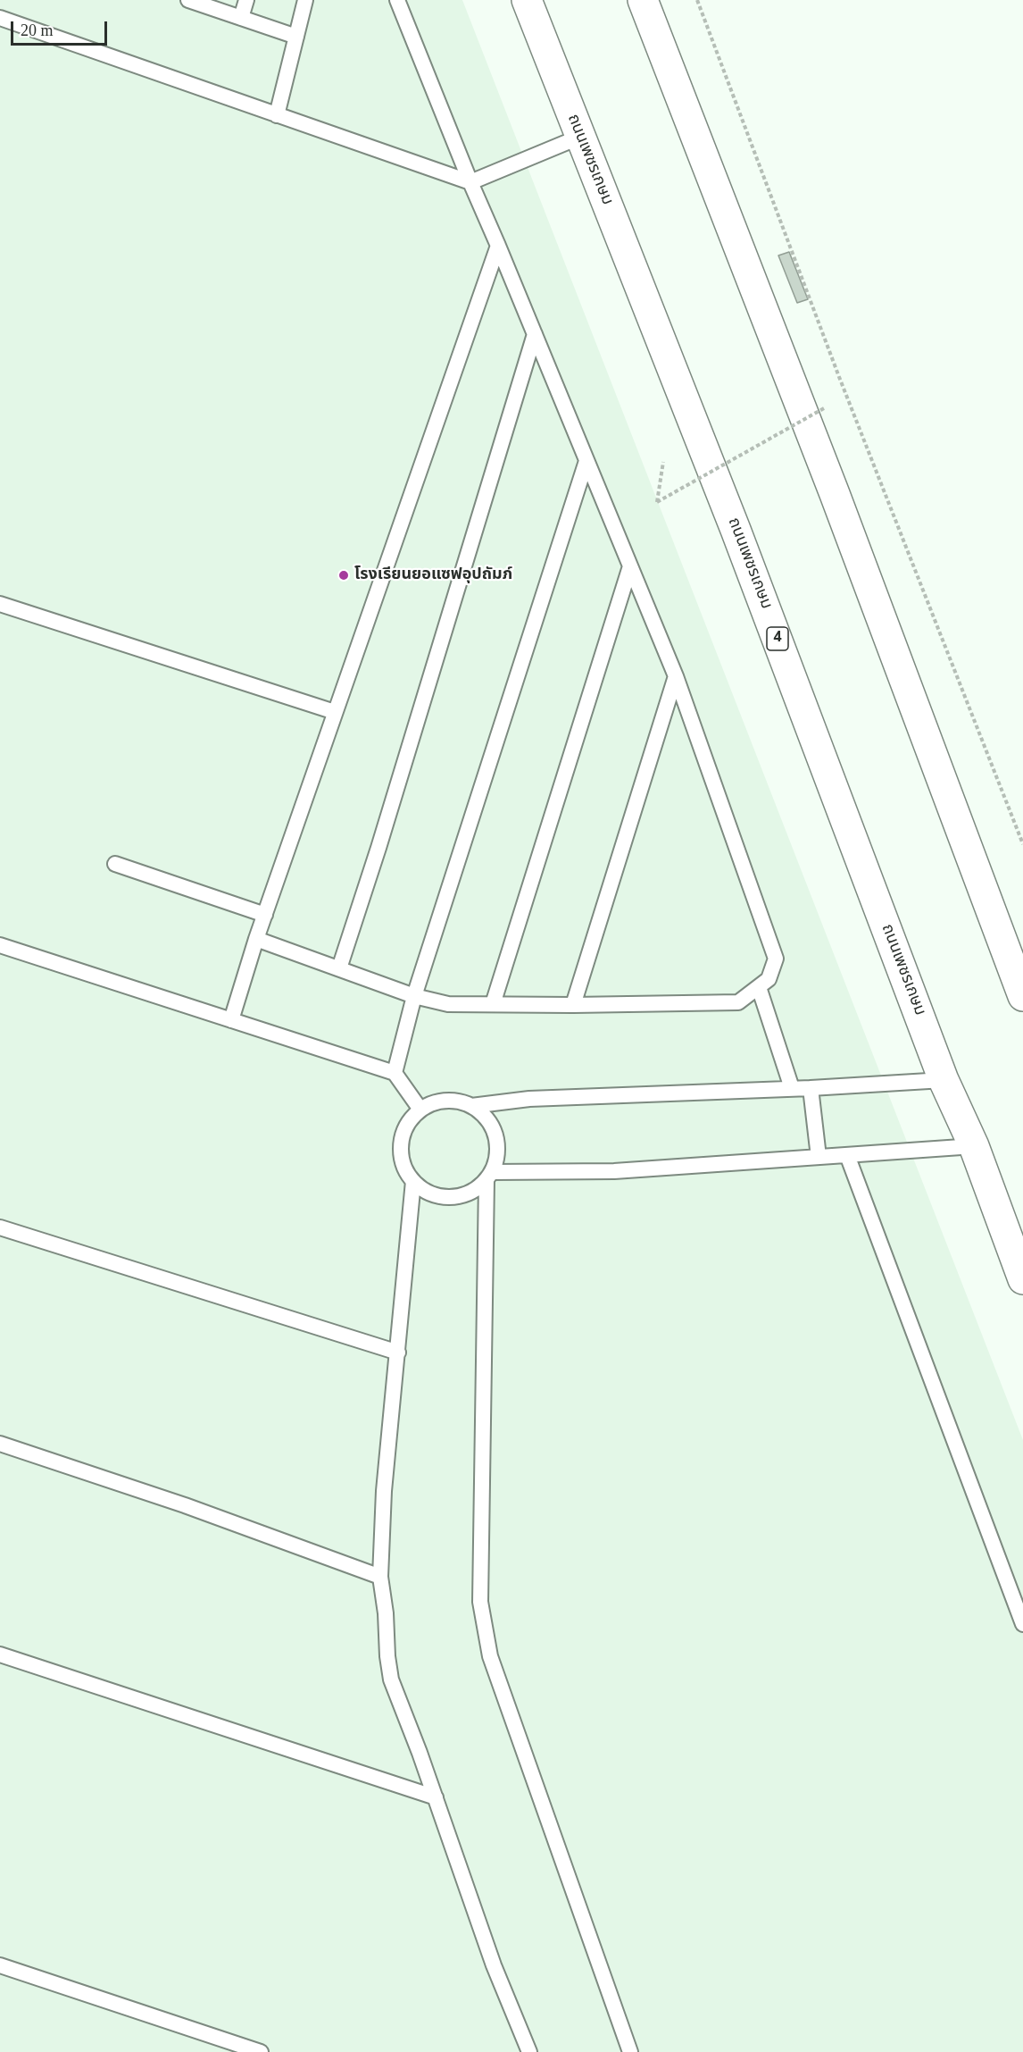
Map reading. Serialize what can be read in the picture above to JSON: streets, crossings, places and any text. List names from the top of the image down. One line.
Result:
{"streets":{"main road":["ถนนเพชรเกษม","4"]},"places":["โรงเรียนยอแซฟอุปถัมภ์"],"scale_bar":"20 m"}
